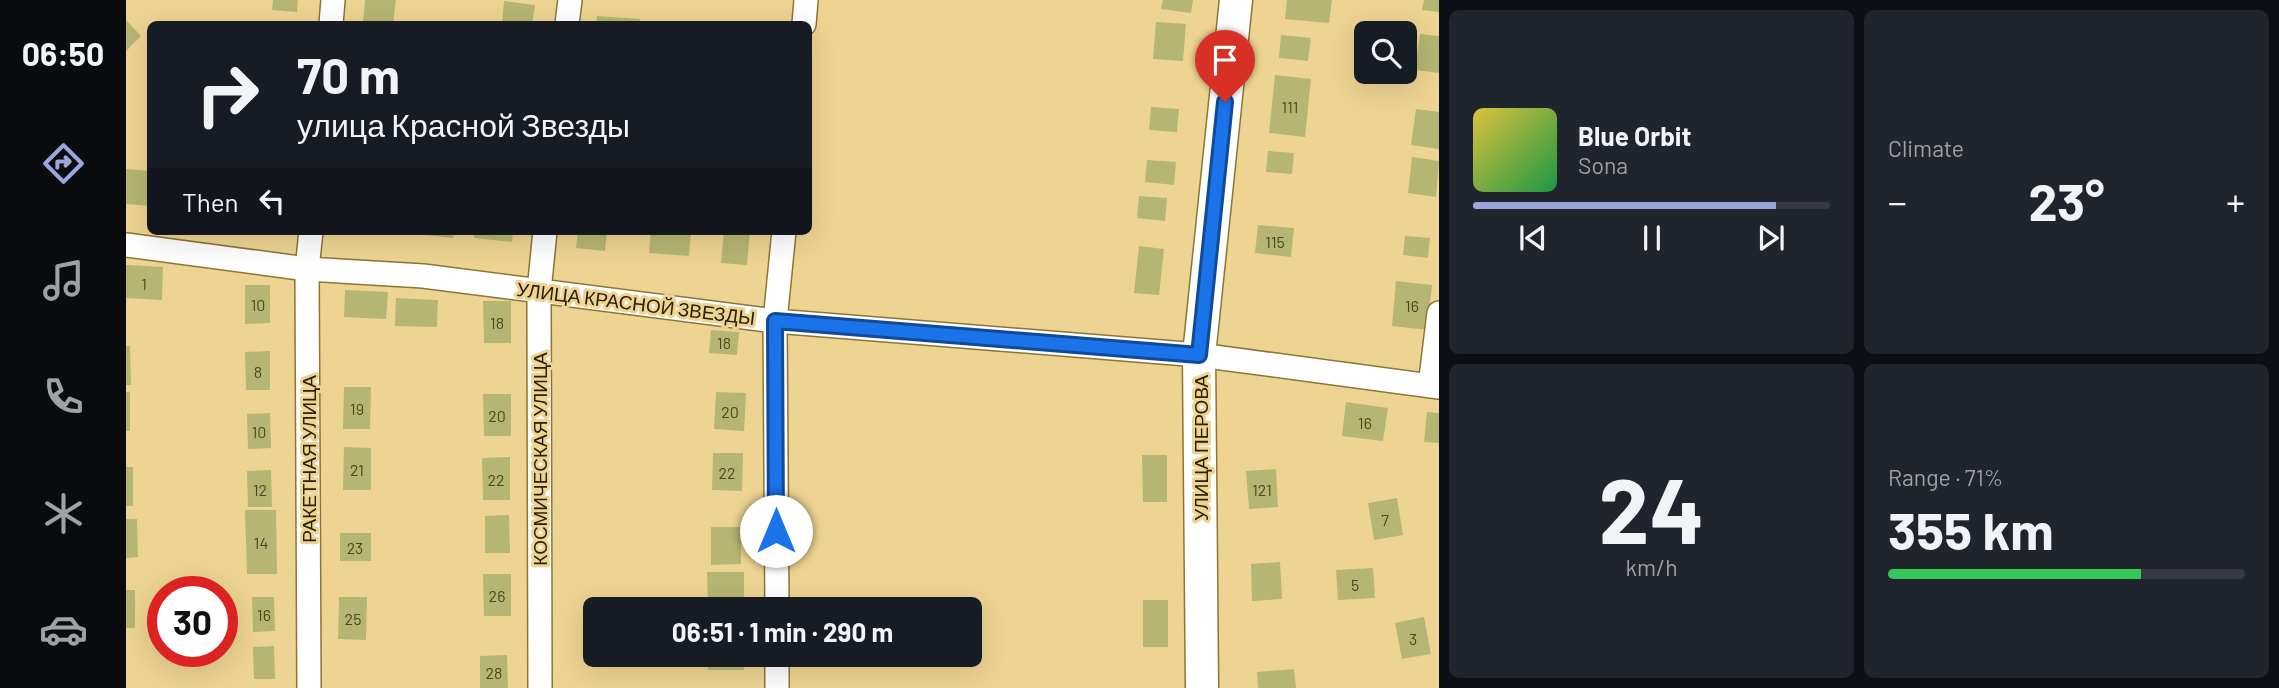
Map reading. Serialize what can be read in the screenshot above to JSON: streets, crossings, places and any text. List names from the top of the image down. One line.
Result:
{"streets":{"main road":["УЛИЦА ПЕРОВА"],"street":["УЛИЦА КРАСНОЙ ЗВЕЗДЫ","РАКЕТНАЯ УЛИЦА","КОСМИЧЕСКАЯ УЛИЦА"]},"crossings":[["УЛИЦА КРАСНОЙ ЗВЕЗДЫ","УЛИЦА ПЕРОВА"],["УЛИЦА КРАСНОЙ ЗВЕЗДЫ","РАКЕТНАЯ УЛИЦА"],["УЛИЦА КРАСНОЙ ЗВЕЗДЫ","КОСМИЧЕСКАЯ УЛИЦА"]],"house_numbers":["111","115","1","10","16","18","18","8","19","20","20","16","10","21","22","22","12","121","7","14","23","5","26","16","25","3","28"],"page":{"tabs":"06:50","tile":["Climate",["24","km/h"],["Range · 71%","355 km"]],"turn":["70 m","улица Красной Звезды"],"song":["Blue Orbit","Sona"],"then":"Then","heat":["−","23°","+"],"limit":"30","trip":"06:51 · 1 min · 290 m"}}
